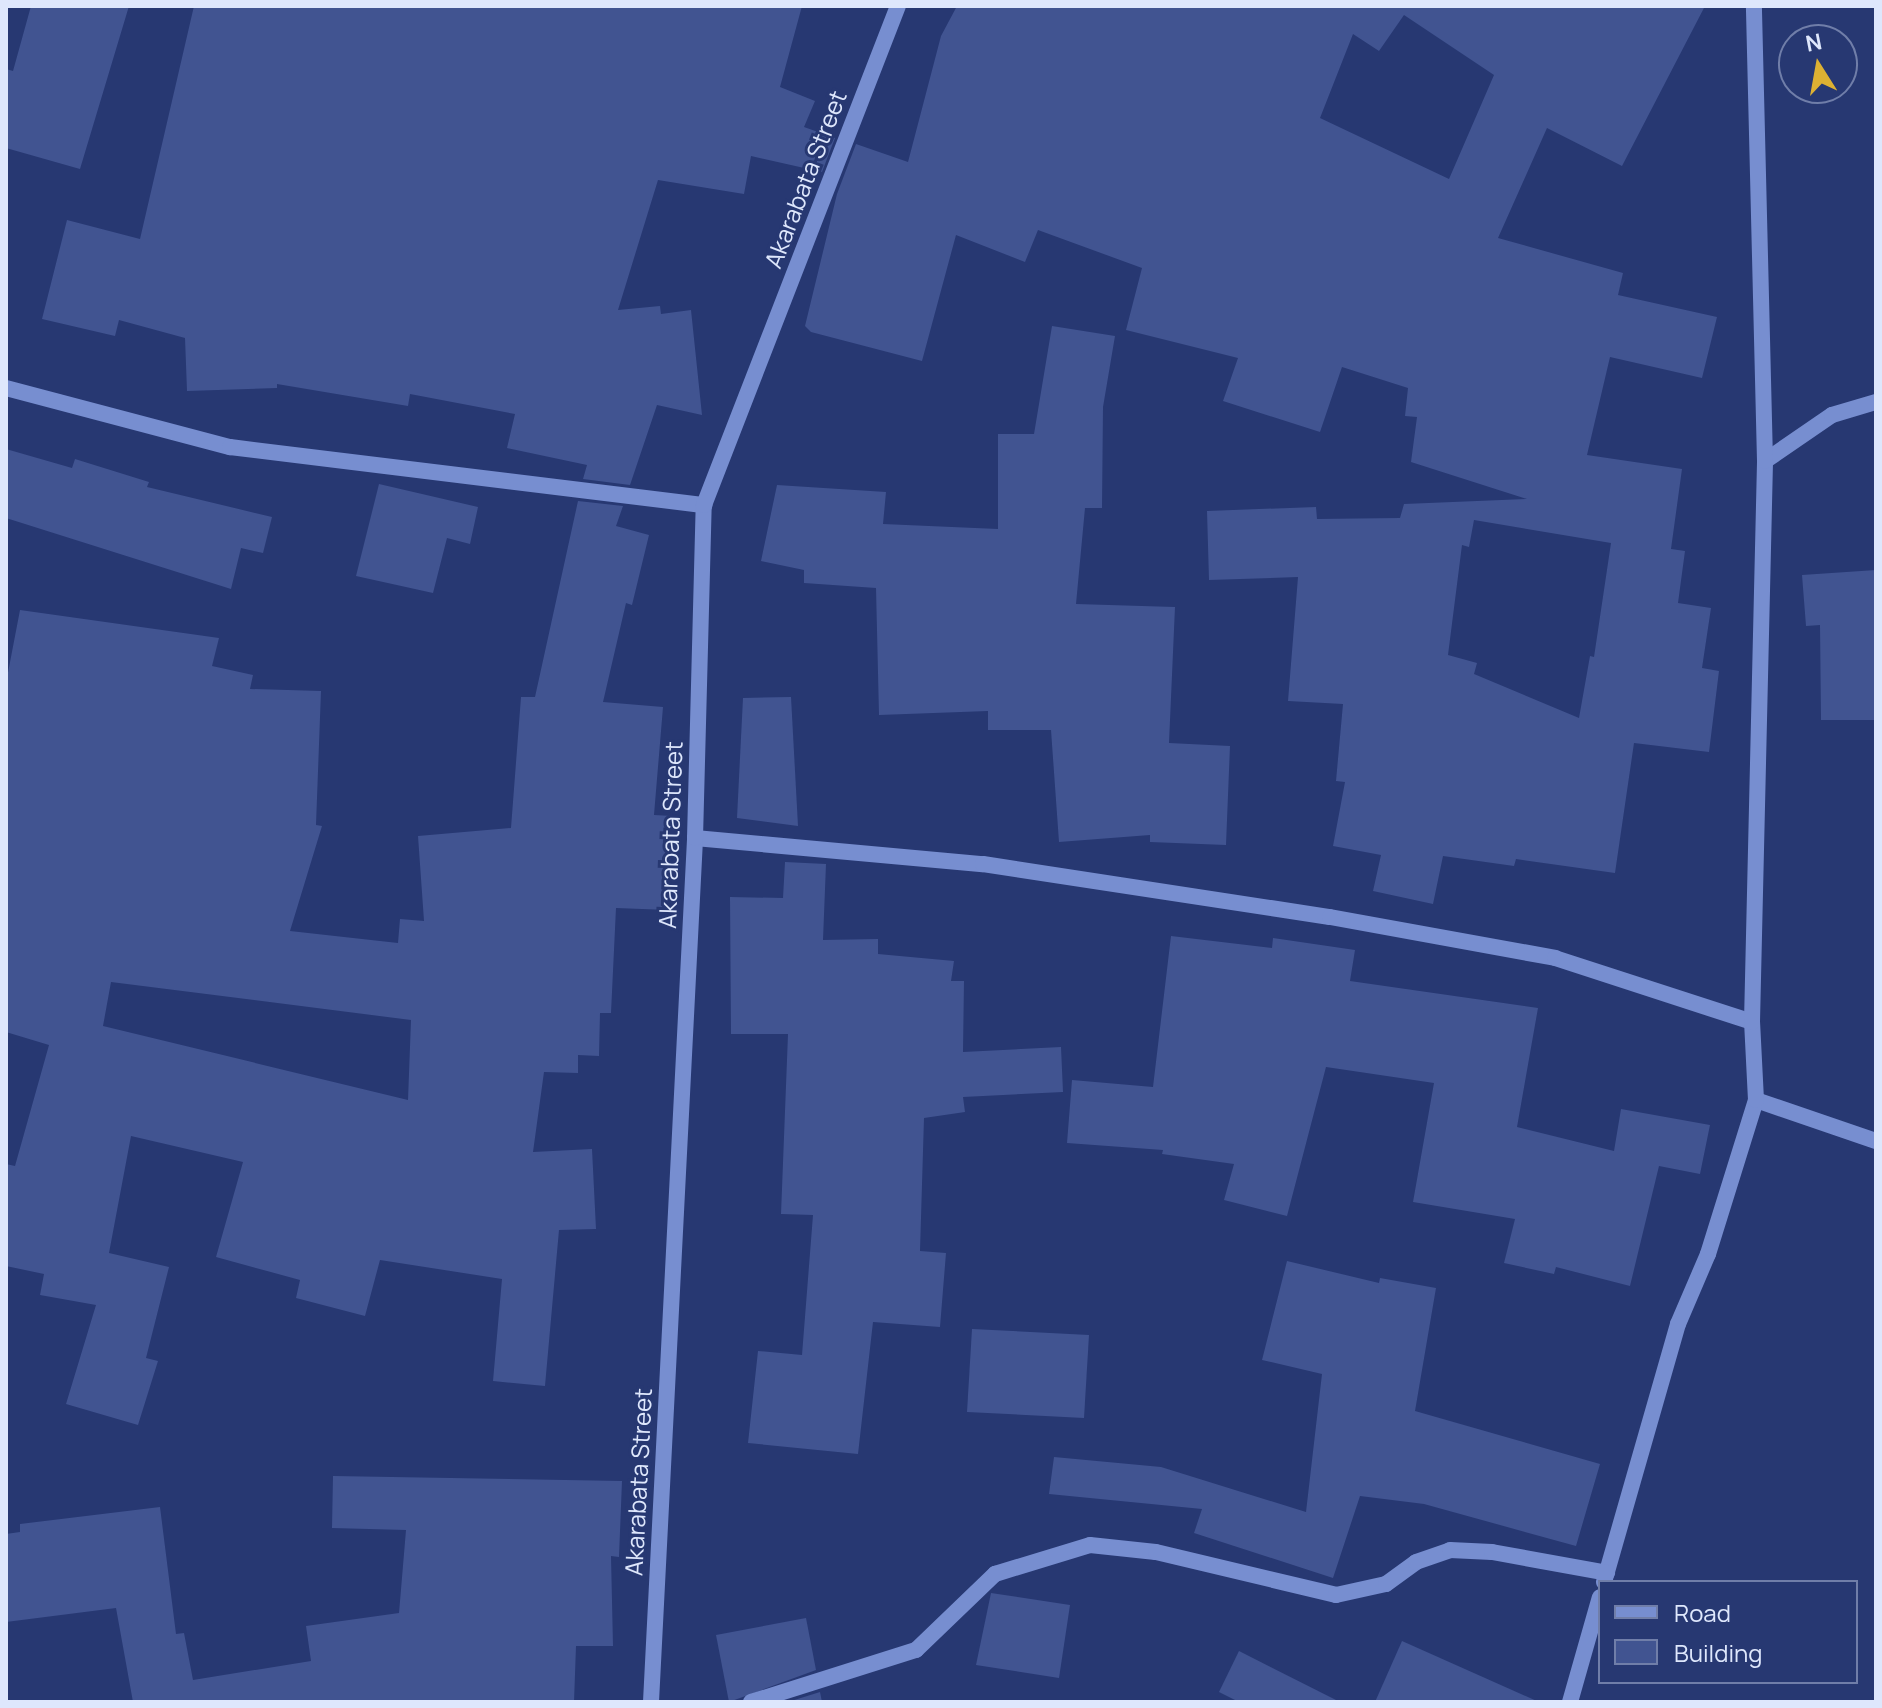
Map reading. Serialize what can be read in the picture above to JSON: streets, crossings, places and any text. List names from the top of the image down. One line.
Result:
{"streets":{"street":["Akarabata Street"]},"legend":["Road","Building"],"north":"top"}
